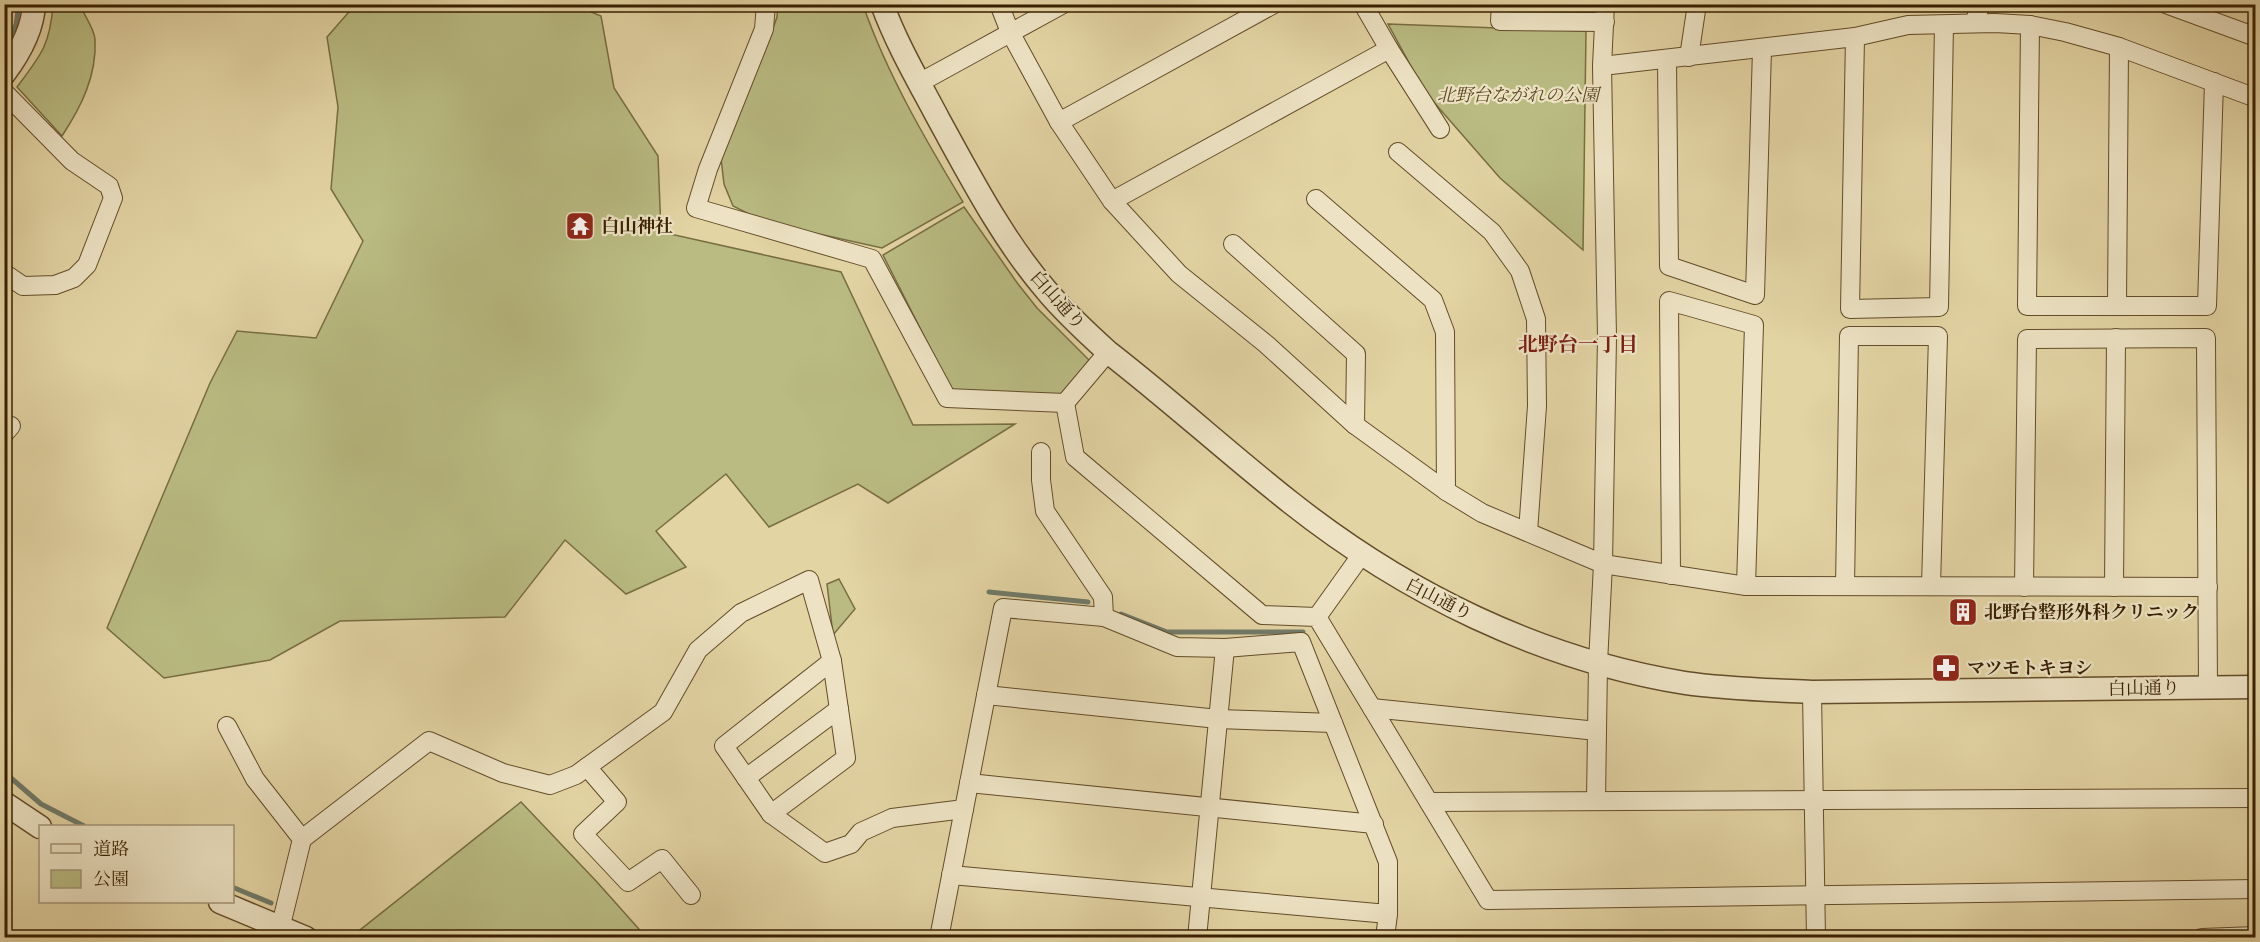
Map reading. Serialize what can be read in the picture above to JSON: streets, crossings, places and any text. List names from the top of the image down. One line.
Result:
{"streets":{"street":["白山通り"]},"districts":["北野台一丁目"],"parks":["北野台ながれの公園"],"places":{"temple":["白山神社"],"building":["北野台整形外科クリニック"],"pharmacy":["マツモトキヨシ"]},"legend":["道路","公園"]}
